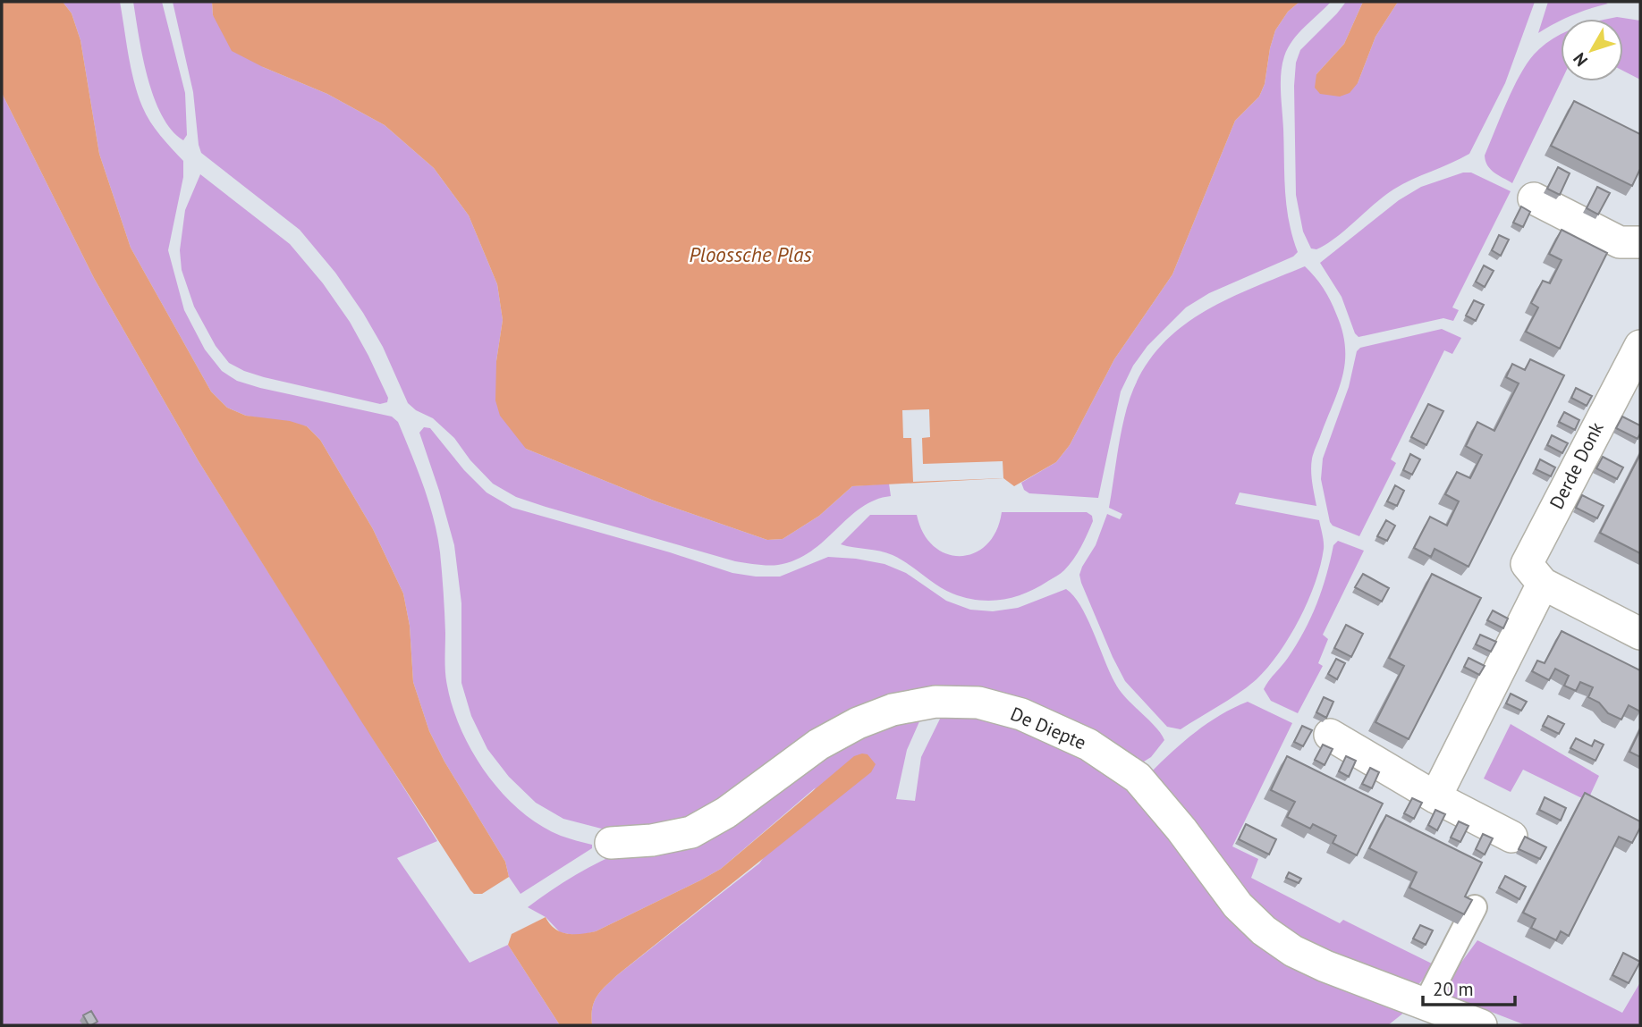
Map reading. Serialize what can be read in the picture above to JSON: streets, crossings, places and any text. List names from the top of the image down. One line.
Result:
{"streets":{"street":["Derde Donk","De Diepte"]},"water":["Ploossche Plas"],"scale_bar":"20 m","north":"bottom left"}
